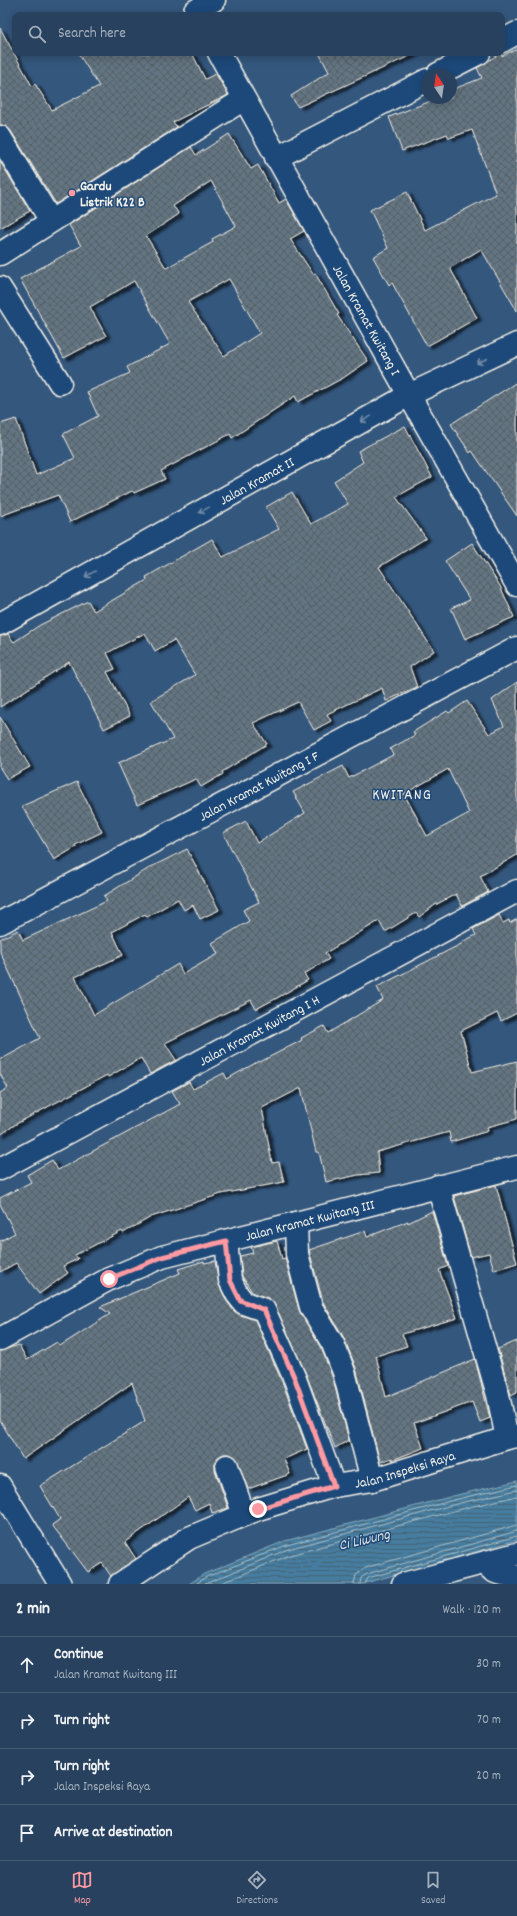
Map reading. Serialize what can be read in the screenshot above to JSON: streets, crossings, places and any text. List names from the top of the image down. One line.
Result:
{"streets":{"street":["Jalan Kramat Kwitang I","Jalan Kramat II","Jalan Kramat Kwitang I F","Jalan Kramat Kwitang I H","Jalan Kramat Kwitang III","Jalan Inspeksi Raya"]},"crossings":[["Jalan Kramat Kwitang I","Jalan Kramat II"]],"one_way":["Jalan Kramat II"],"districts":["KWITANG"],"water":["Ci Liwung"],"places":["Gardu Listrik K22 B"],"north":"top","page":{"search":"Search here","heading":["2 min","Walk · 120 m"],"list":[["Continue","Jalan Kramat Kwitang III","30 m"],["Turn right","70 m"],["Turn right","Jalan Inspeksi Raya","20 m"],"Arrive at destination"],"nav":["Map","Directions","Saved"]}}
